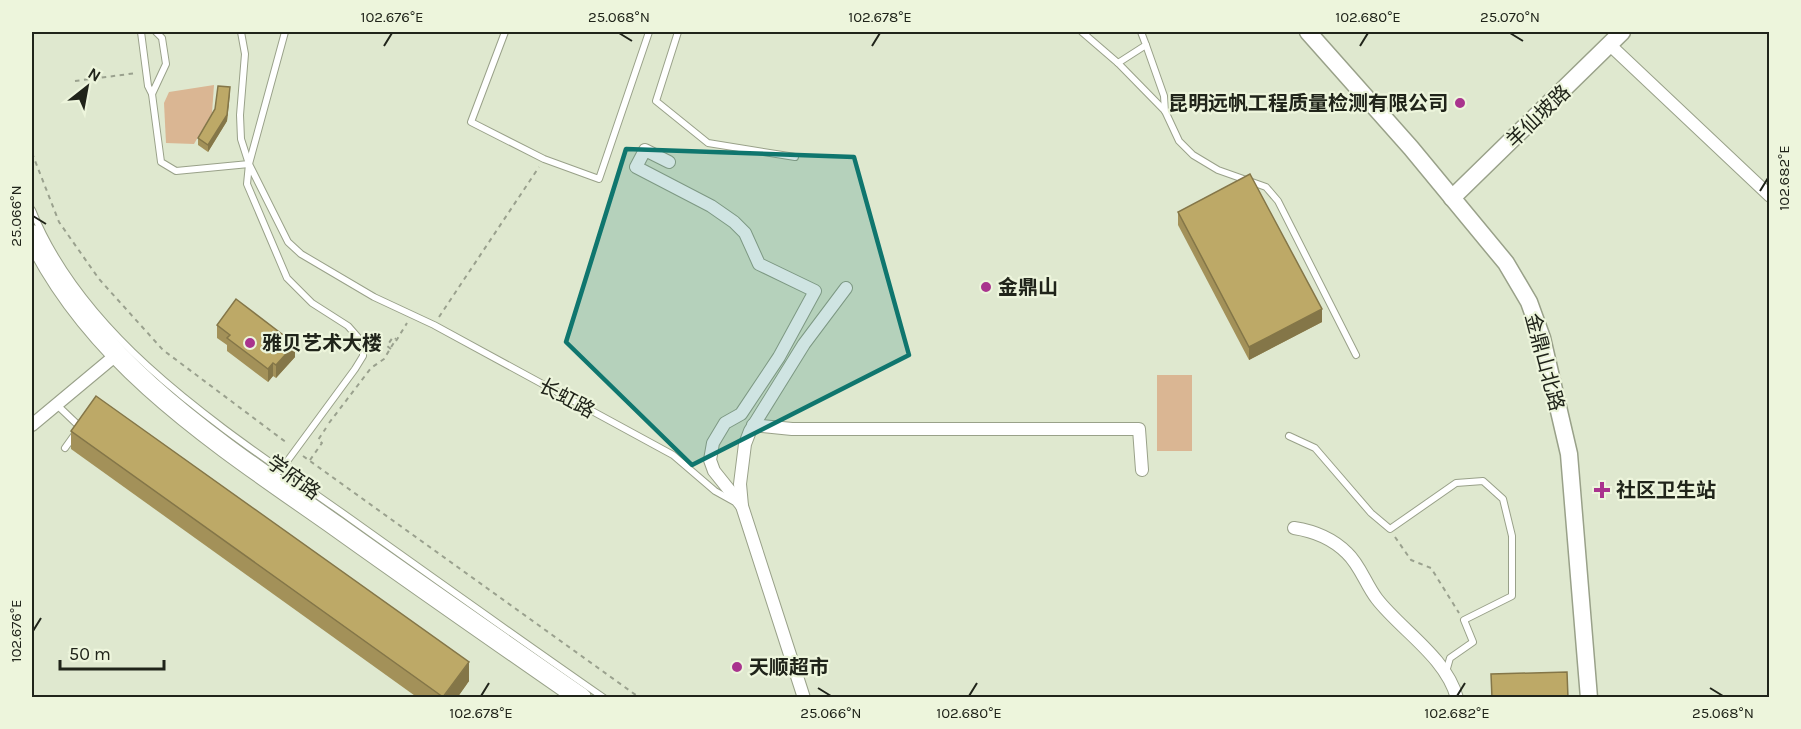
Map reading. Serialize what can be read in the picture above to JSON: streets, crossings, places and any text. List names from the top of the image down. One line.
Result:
{"streets":{"main road":["学府路"],"street":["羊仙坡路","金鼎山北路"],"lane":["长虹路"]},"crossings":[["羊仙坡路","金鼎山北路"]],"places":{"other":["昆明远帆工程质量检测有限公司","金鼎山","雅贝艺术大楼","天顺超市"],"health":["社区卫生站"]},"scale_bar":"50 m","north":"top right","coordinates":["102.676°E","25.068°N","102.678°E","102.680°E","25.070°N","102.682°E","25.066°N"]}
